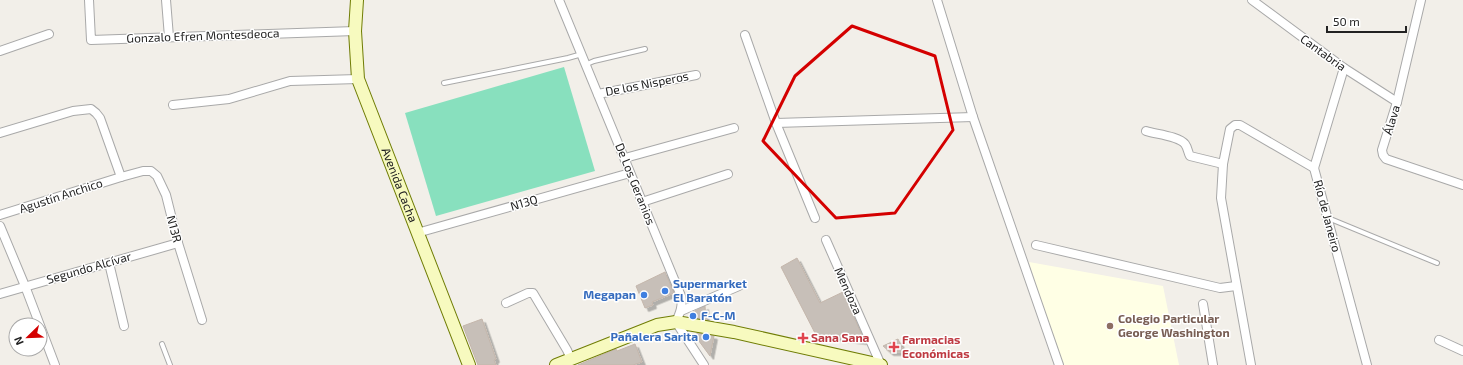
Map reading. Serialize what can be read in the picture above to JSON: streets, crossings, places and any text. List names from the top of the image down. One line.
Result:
{"streets":{"street":["Gonzalo Efren Montesdeoca","Cantabria","De los Nisperos","Álava","De Los Geranios","Avenida Cacha","Agustín Anchico","N13Q","Río de Janeiro","N13R","Segundo Alcívar","Mendoza"]},"crossings":[["Gonzalo Efren Montesdeoca","Avenida Cacha"],["Cantabria","Álava"],["Cantabria","Río de Janeiro"],["De los Nisperos","De Los Geranios"],["De Los Geranios","N13Q"],["Avenida Cacha","N13Q"],["Agustín Anchico","N13R"],["N13R","Segundo Alcívar"]],"places":{"other":["Supermarket El Baratón","Megapan","F-C-M","Colegio Particular George Washington","Pañalera Sarita"],"health":["Sana Sana","Farmacias Económicas"]},"scale_bar":"50 m","north":"bottom left"}
